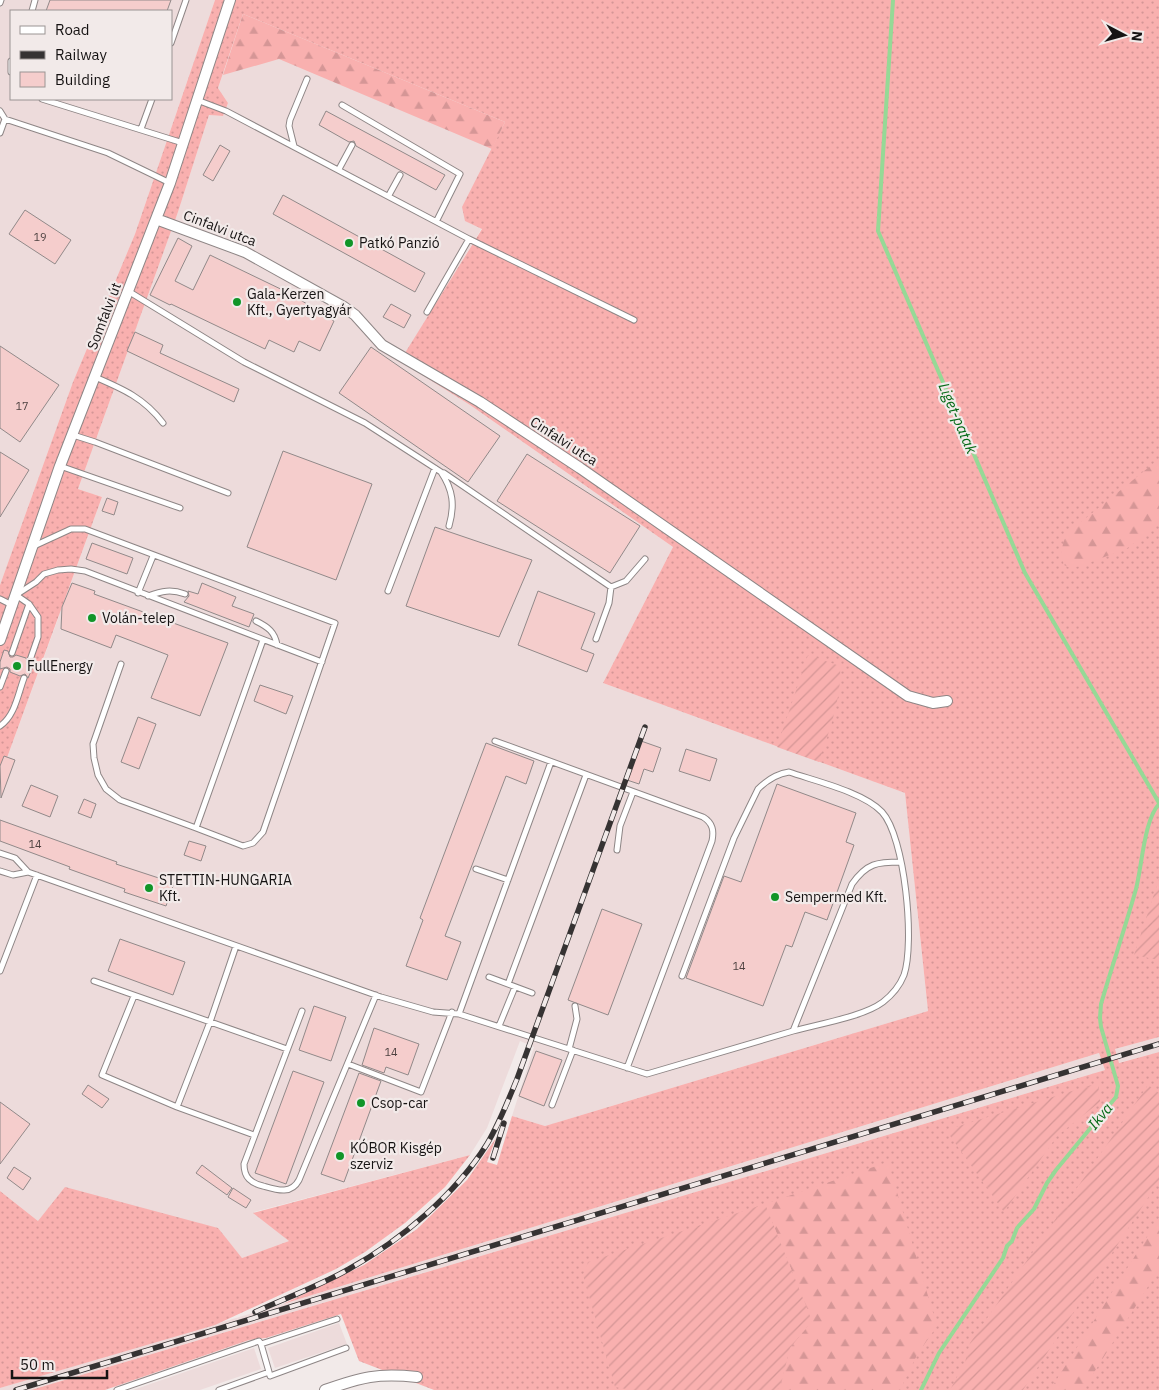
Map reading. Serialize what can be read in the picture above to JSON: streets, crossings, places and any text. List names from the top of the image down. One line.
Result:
{"streets":{"street":["Cinfalvi utca","Somfalvi út"]},"crossings":[["Cinfalvi utca","Somfalvi út"]],"water":["Liget-patak","Ikva"],"places":["Patkó Panzió","Gala-Kerzen Kft., Gyertyagyár","Volán-telep","FullEnergy","STETTIN-HUNGARIA Kft.","Sempermed Kft.","Csop-car","KÓBOR Kisgép szerviz"],"house_numbers":["19","17","14","14","14"],"legend":["Road","Railway","Building"],"scale_bar":"50 m","north":"right"}
